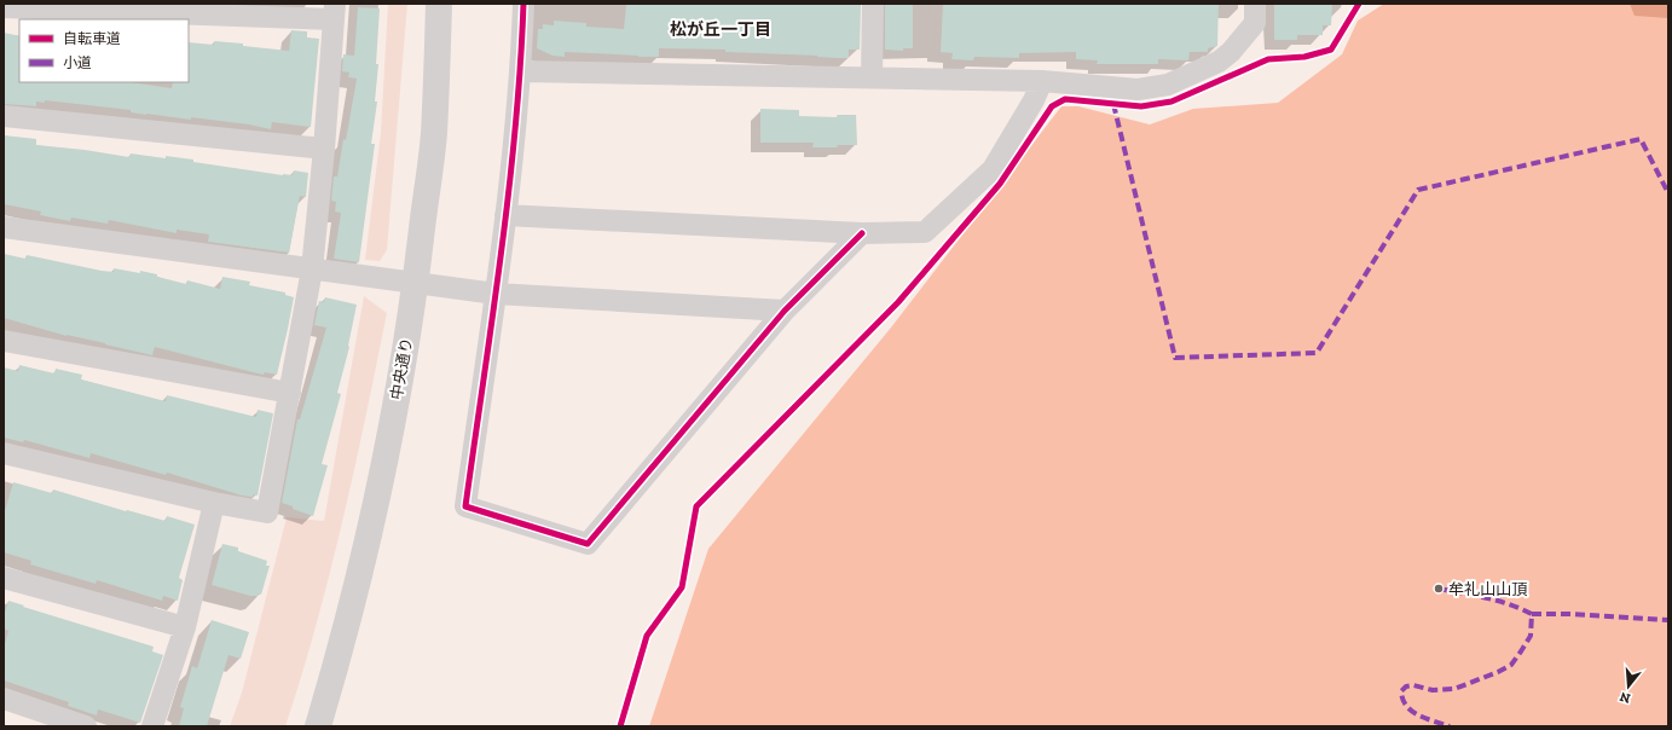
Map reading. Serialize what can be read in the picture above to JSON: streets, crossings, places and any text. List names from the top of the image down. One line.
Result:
{"streets":{"street":["中央通り"]},"districts":["松が丘一丁目"],"places":["牟礼山山頂"],"legend":["自転車道","小道"],"north":"bottom"}
